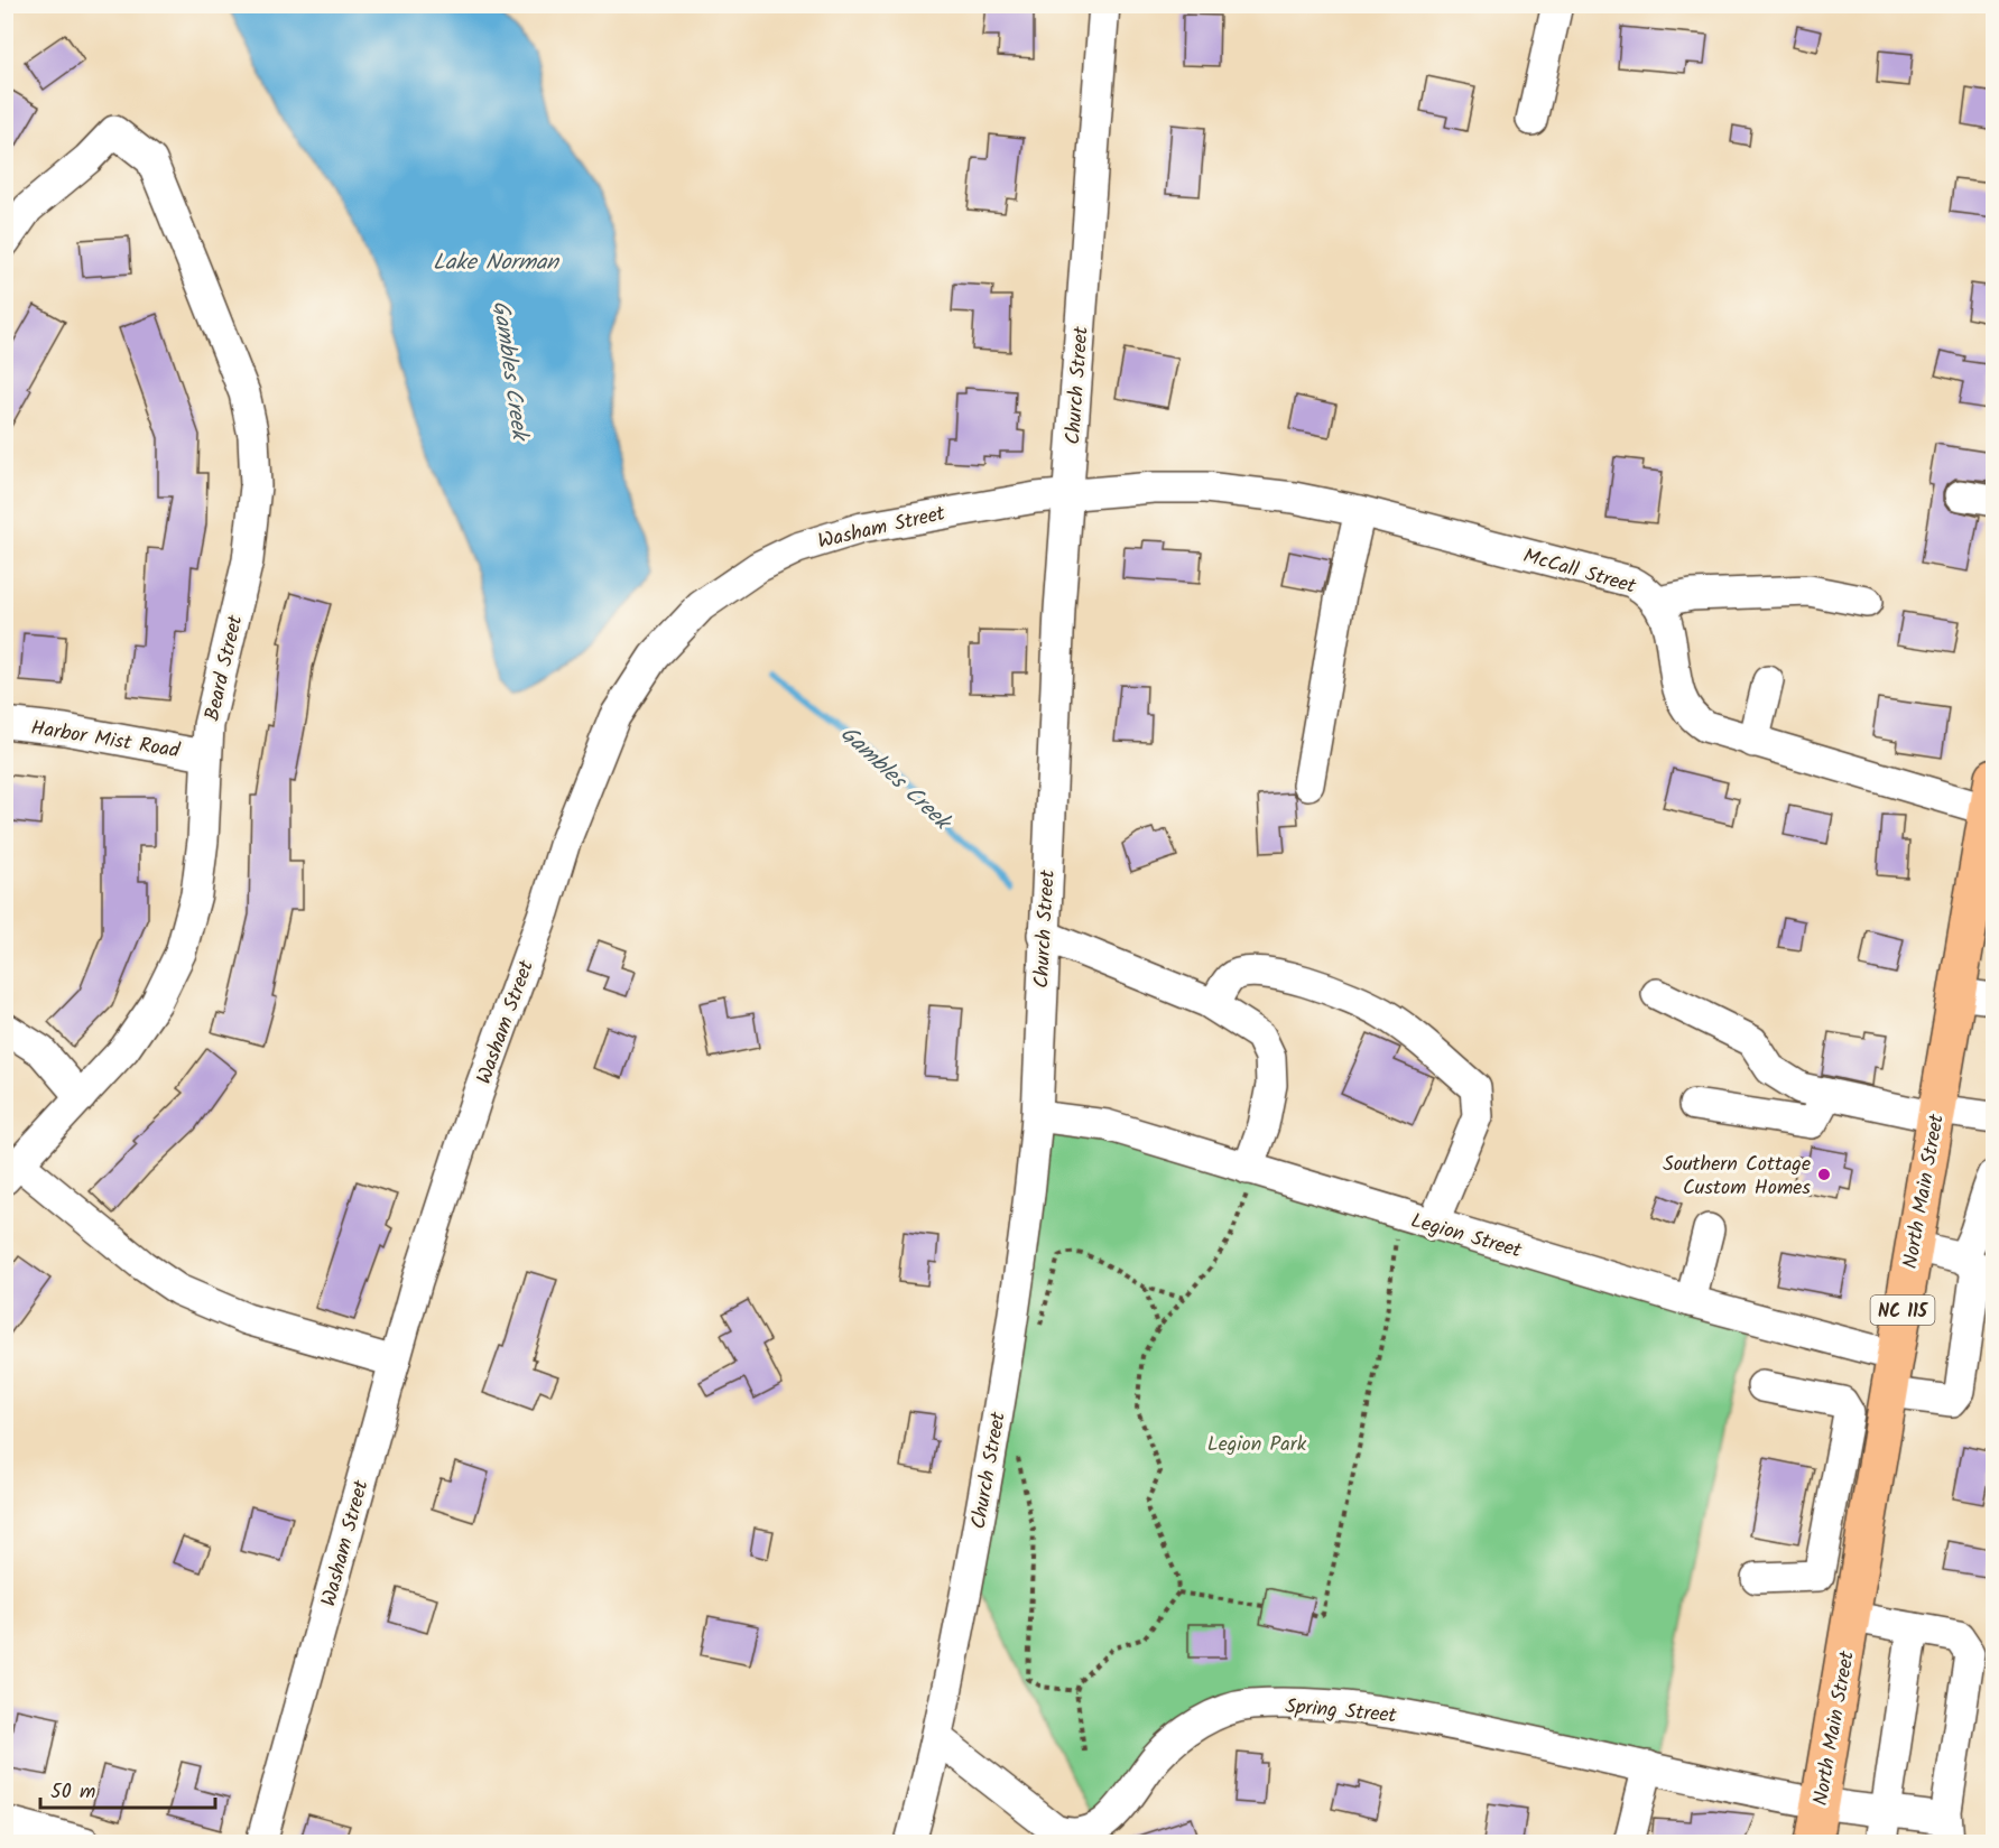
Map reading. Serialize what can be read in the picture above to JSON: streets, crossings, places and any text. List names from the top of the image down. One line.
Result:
{"streets":{"main road":["North Main Street","NC 115"],"street":["Church Street","Washam Street","McCall Street","Beard Street","Harbor Mist Road","Legion Street","Spring Street"]},"crossings":[["Church Street","Washam Street"],["Church Street","McCall Street"],["Church Street","Legion Street"],["Church Street","Spring Street"],["Washam Street","McCall Street"],["McCall Street","North Main Street"],["Beard Street","Harbor Mist Road"],["North Main Street","Legion Street"],["North Main Street","Spring Street"]],"water":["Lake Norman","Gambles Creek"],"parks":["Legion Park"],"places":["Southern Cottage Custom Homes"],"scale_bar":"50 m"}
